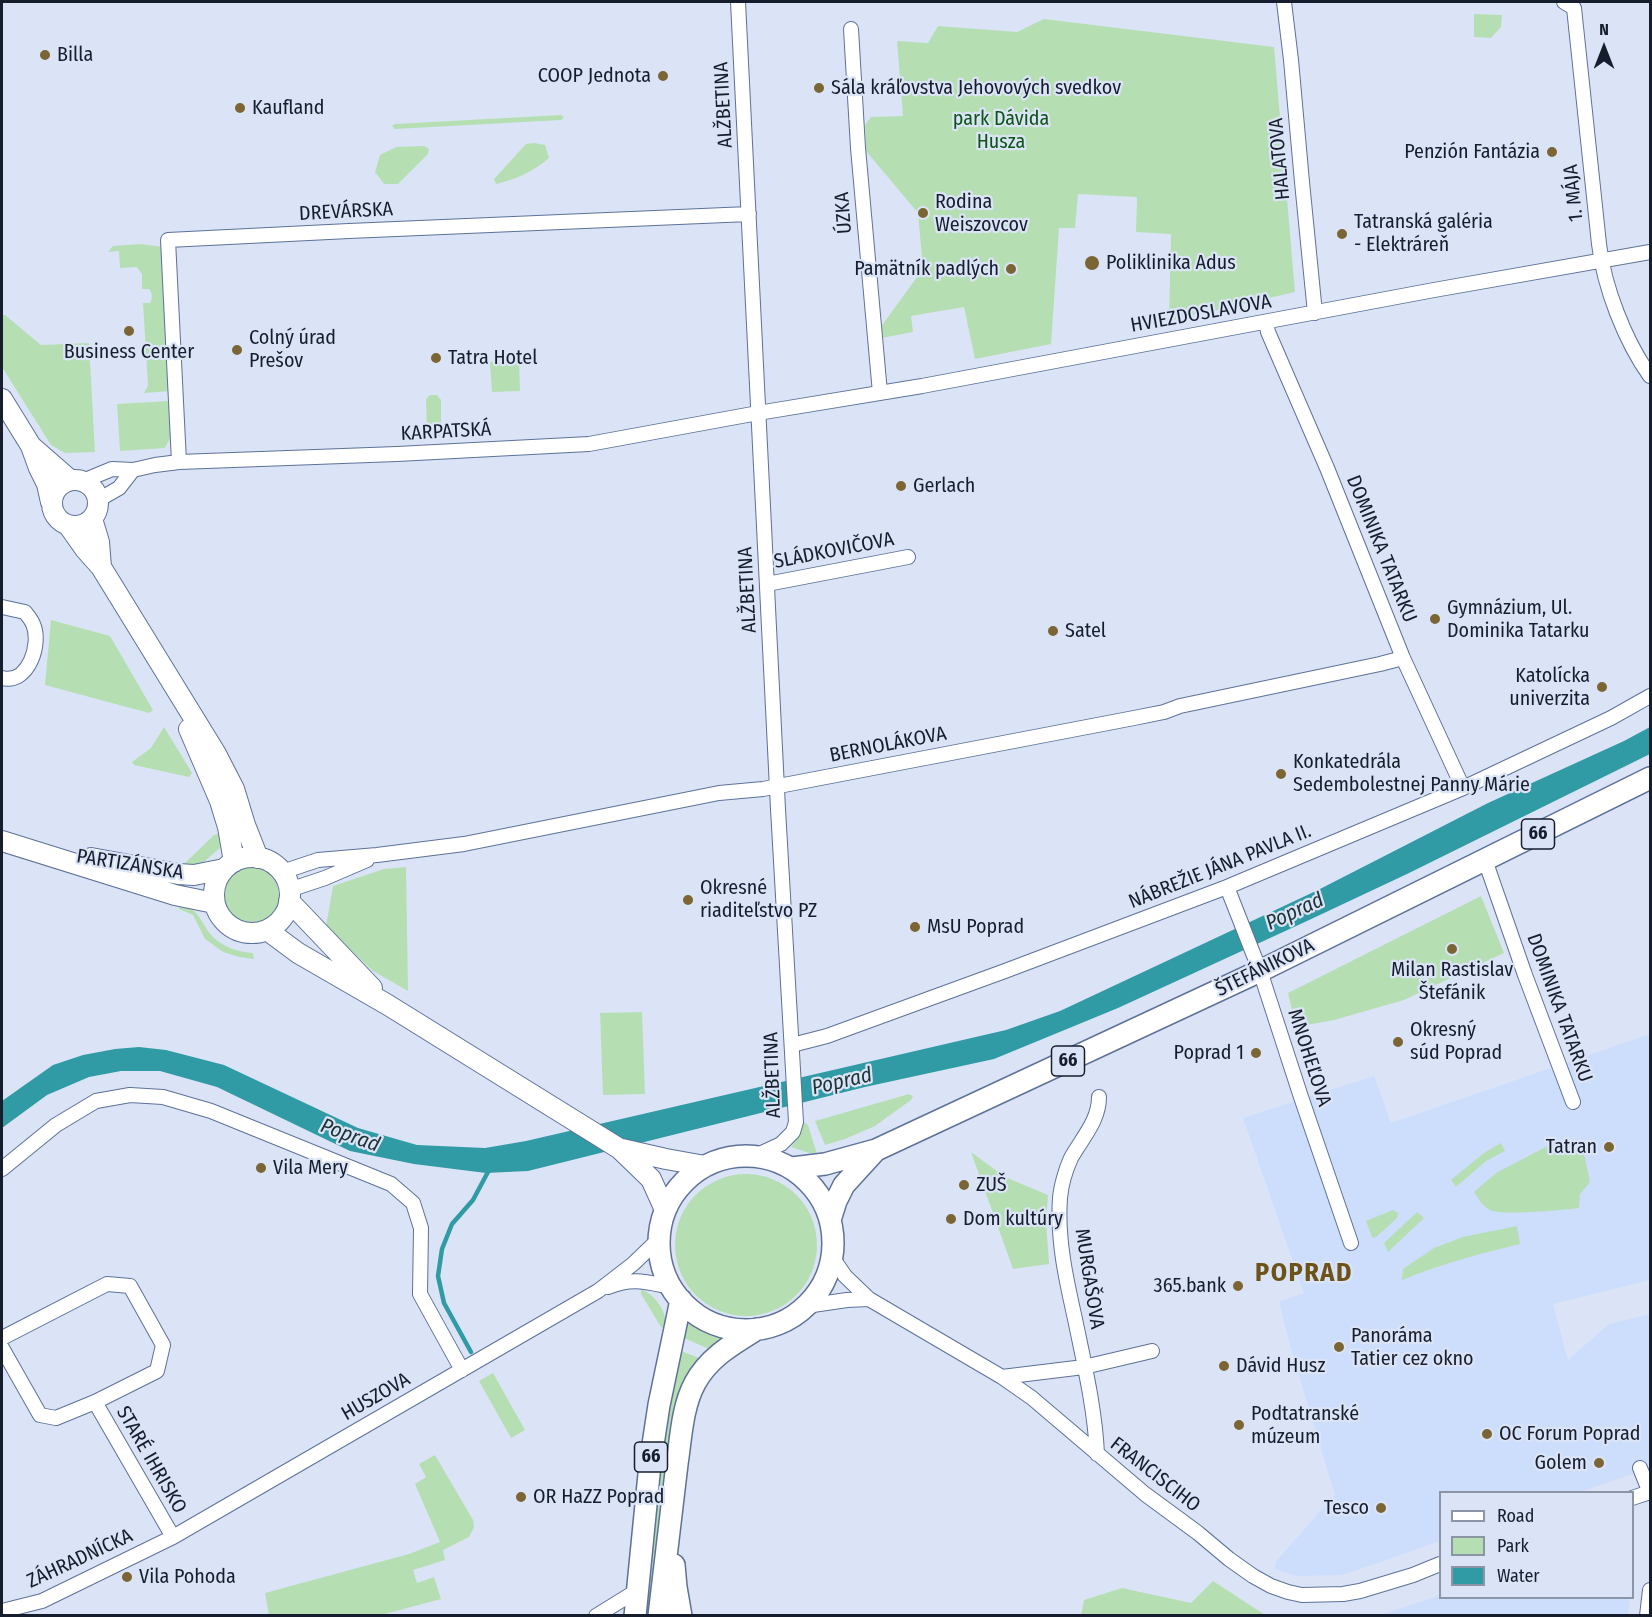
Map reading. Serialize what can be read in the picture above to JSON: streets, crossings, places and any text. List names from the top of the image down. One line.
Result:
{"streets":{"main road":["66","ŠTEFÁNIKOVA"],"street":["ALŽBETINA","HALATOVA","1. MÁJA","DREVÁRSKA","ÚZKA","HVIEZDOSLAVOVA","KARPATSKÁ","DOMINIKA TATARKU","SLÁDKOVIČOVA","BERNOLÁKOVA","PARTIZÁNSKA","NÁBREŽIE JÁNA PAVLA II.","MNOHEĽOVA","MURGAŠOVA","HUSZOVA","STARÉ IHRISKO","FRANCISCIHO","ZÁHRADNÍCKA"]},"crossings":[["ALŽBETINA","DREVÁRSKA"],["ALŽBETINA","HVIEZDOSLAVOVA"],["ALŽBETINA","KARPATSKÁ"],["ALŽBETINA","SLÁDKOVIČOVA"],["ALŽBETINA","BERNOLÁKOVA"],["ALŽBETINA","66"],["ALŽBETINA","NÁBREŽIE JÁNA PAVLA II."],["ALŽBETINA","ŠTEFÁNIKOVA"],["ALŽBETINA","HUSZOVA"],["ALŽBETINA","FRANCISCIHO"],["HALATOVA","HVIEZDOSLAVOVA"],["1. MÁJA","HVIEZDOSLAVOVA"],["DREVÁRSKA","KARPATSKÁ"],["ÚZKA","HVIEZDOSLAVOVA"],["HVIEZDOSLAVOVA","KARPATSKÁ"],["HVIEZDOSLAVOVA","DOMINIKA TATARKU"],["DOMINIKA TATARKU","BERNOLÁKOVA"],["DOMINIKA TATARKU","NÁBREŽIE JÁNA PAVLA II."],["DOMINIKA TATARKU","ŠTEFÁNIKOVA"],["BERNOLÁKOVA","PARTIZÁNSKA"],["66","ŠTEFÁNIKOVA"],["66","HUSZOVA"],["66","FRANCISCIHO"],["NÁBREŽIE JÁNA PAVLA II.","MNOHEĽOVA"],["ŠTEFÁNIKOVA","MNOHEĽOVA"],["ŠTEFÁNIKOVA","HUSZOVA"],["ŠTEFÁNIKOVA","FRANCISCIHO"],["MURGAŠOVA","FRANCISCIHO"],["HUSZOVA","STARÉ IHRISKO"],["HUSZOVA","FRANCISCIHO"],["HUSZOVA","ZÁHRADNÍCKA"],["STARÉ IHRISKO","ZÁHRADNÍCKA"]],"districts":["POPRAD"],"water":["Poprad"],"parks":["park Dávida Husza"],"places":["Billa","COOP Jednota","Sála kráľovstva Jehovových svedkov","Kaufland","Penzión Fantázia","Rodina Weiszovcov","Tatranská galéria - Elektráreň","Poliklinika Adus","Pamätník padlých","Business Center","Colný úrad Prešov","Tatra Hotel","Gerlach","Gymnázium, Ul. Dominika Tatarku","Satel","Katolícka univerzita","Konkatedrála Sedembolestnej Panny Márie","Okresné riaditeľstvo PZ","MsU Poprad","Milan Rastislav Štefánik","Okresný súd Poprad","Poprad 1","Tatran","Vila Mery","ZUŠ","Dom kultúry","365.bank","Panoráma Tatier cez okno","Dávid Husz","Podtatranské múzeum","OC Forum Poprad","Golem","OR HaZZ Poprad","Tesco","Vila Pohoda"],"legend":["Road","Park","Water"],"north":"top"}
